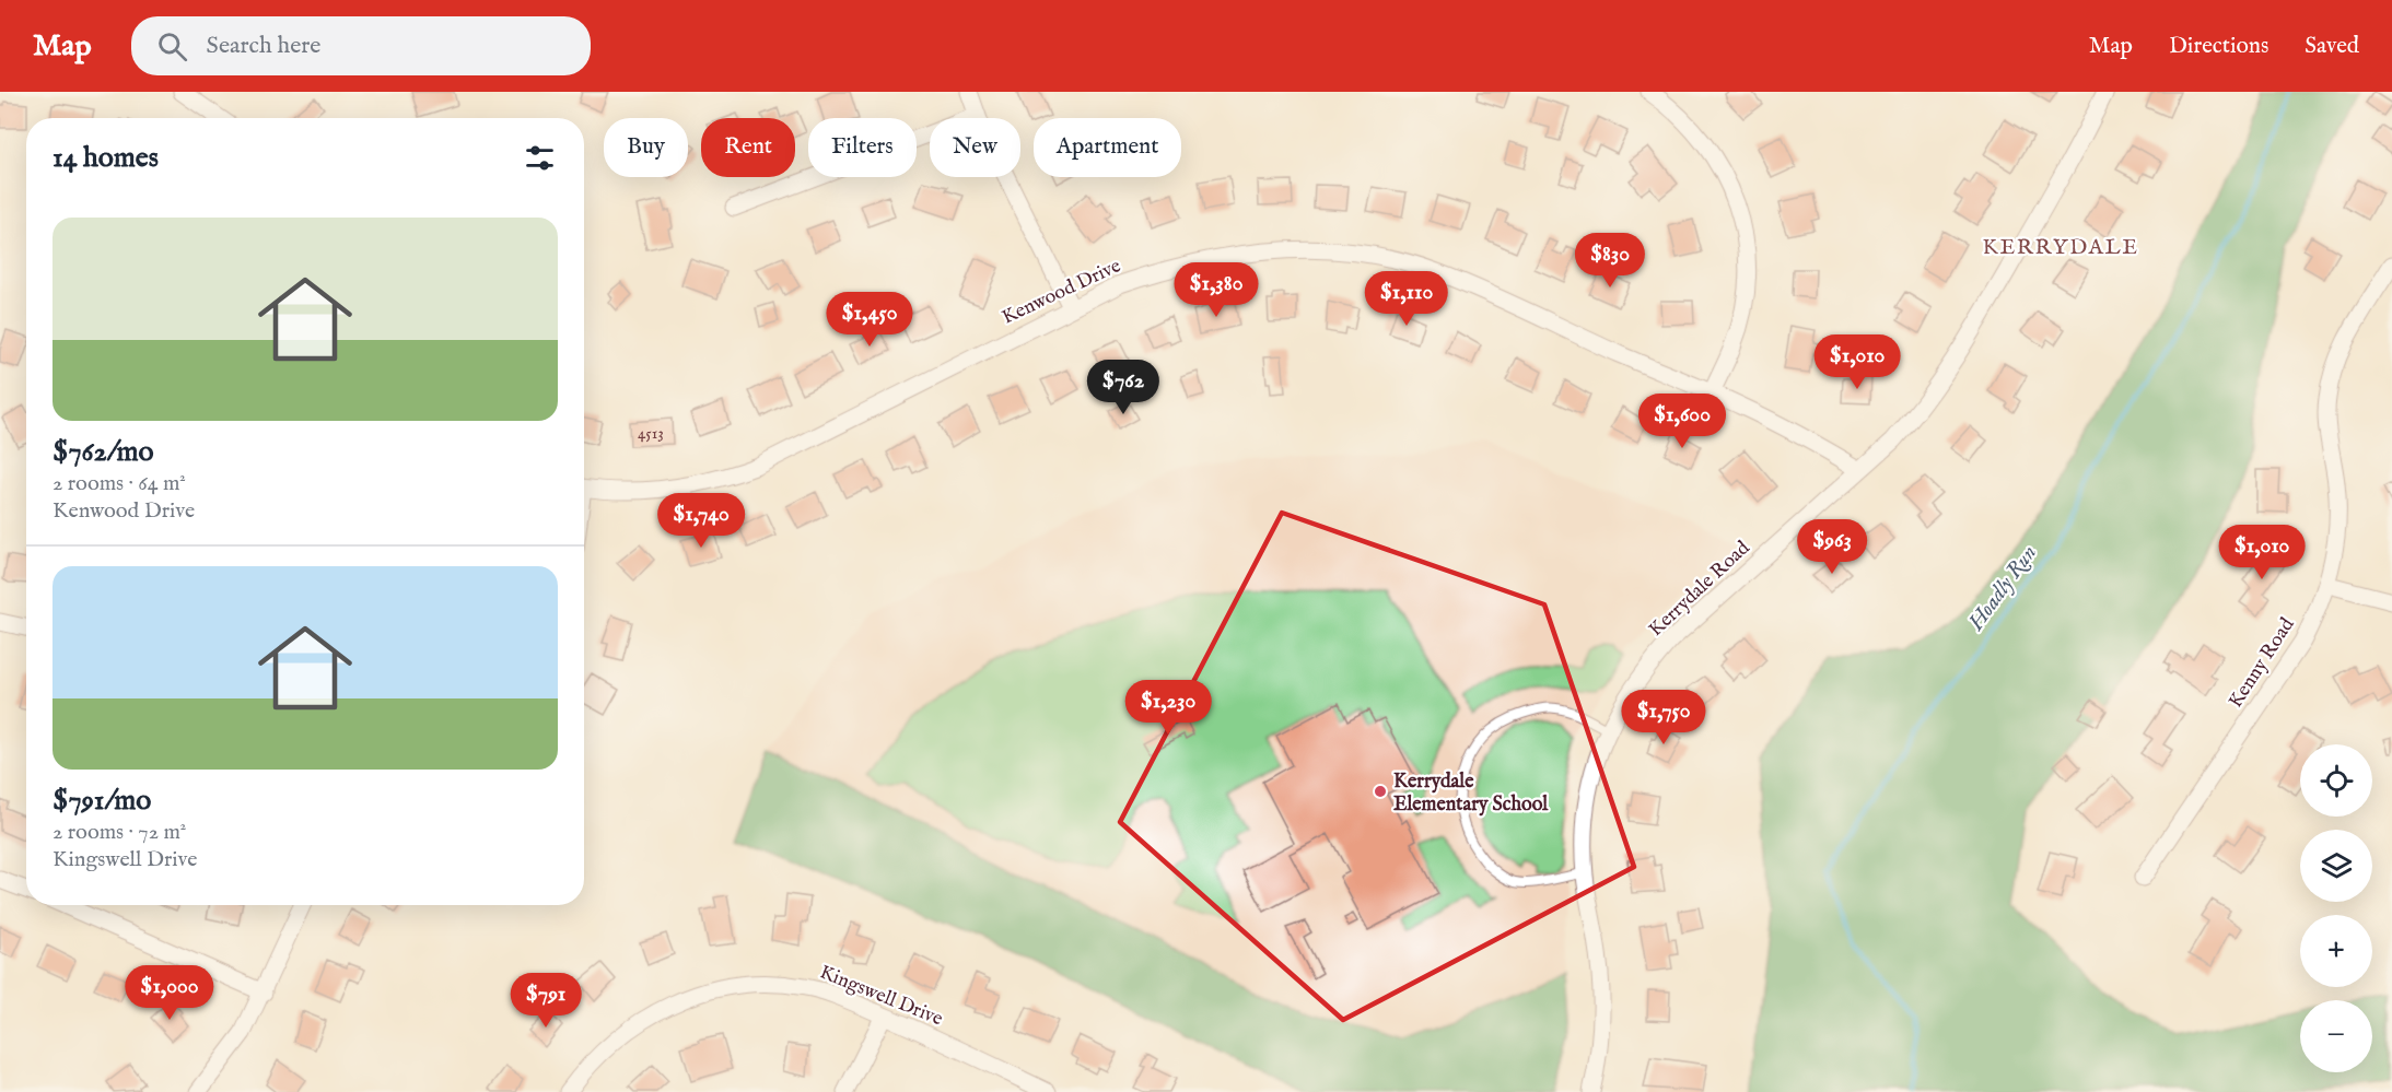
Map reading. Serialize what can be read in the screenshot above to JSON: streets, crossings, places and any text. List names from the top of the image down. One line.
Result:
{"streets":{"street":["Kenwood Drive","Kerrydale Road","Kenny Road","Kingswell Drive"]},"crossings":[["Kenwood Drive","Kerrydale Road"]],"districts":["KERRYDALE"],"water":["Hoadly Run"],"places":["Kerrydale Elementary School"],"house_numbers":["4513"],"page":{"header":"Map","search":"Search here","nav":["Map","Directions","Saved"],"chip":["Buy","Rent","Filters","New","Apartment"],"heading":"14 homes","list":[{"name":"$762/mo","note":"2 rooms · 64 m² · Kenwood Drive"},{"name":"$791/mo","note":"2 rooms · 72 m² · Kingswell Drive"}],"price":["$830","$1,380","$1,110","$1,450","$1,010","$762","$1,600","$1,740","$963","$1,010","$1,230","$1,750","$1,000","$791"],"map_buttons":["+","−"]}}
